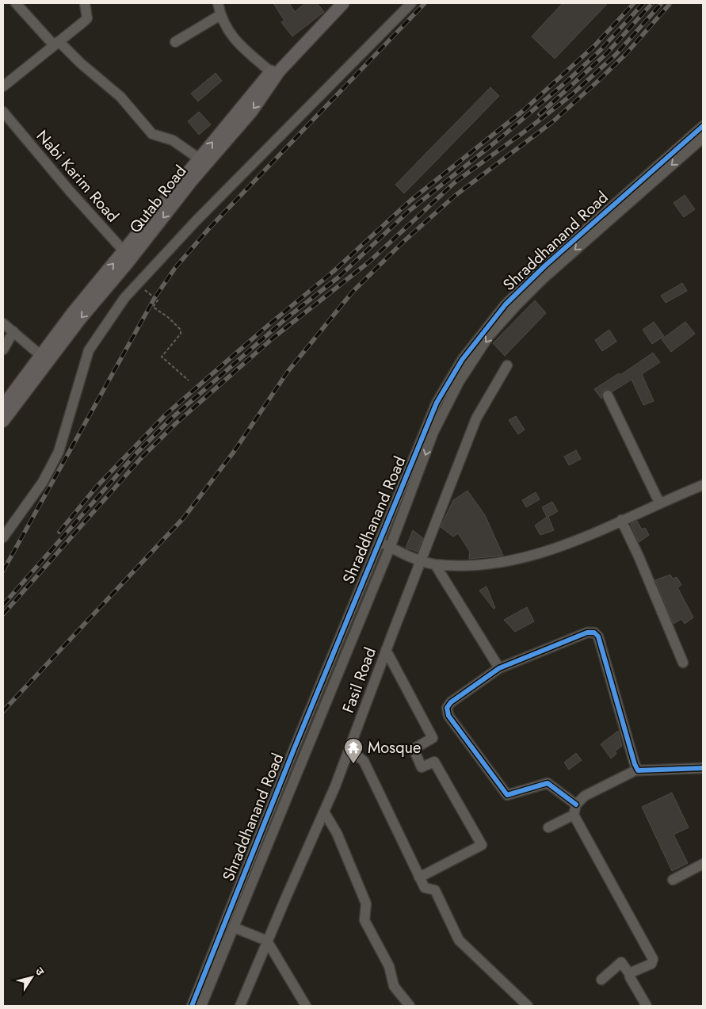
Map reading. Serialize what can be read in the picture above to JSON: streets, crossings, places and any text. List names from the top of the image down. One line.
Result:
{"streets":{"main road":["Qutab Road"],"street":["Nabi Karim Road","Shraddhanand Road","Fasil Road"]},"crossings":[["Nabi Karim Road","Qutab Road"]],"places":{"temple":["Mosque"]},"north":"top right"}
